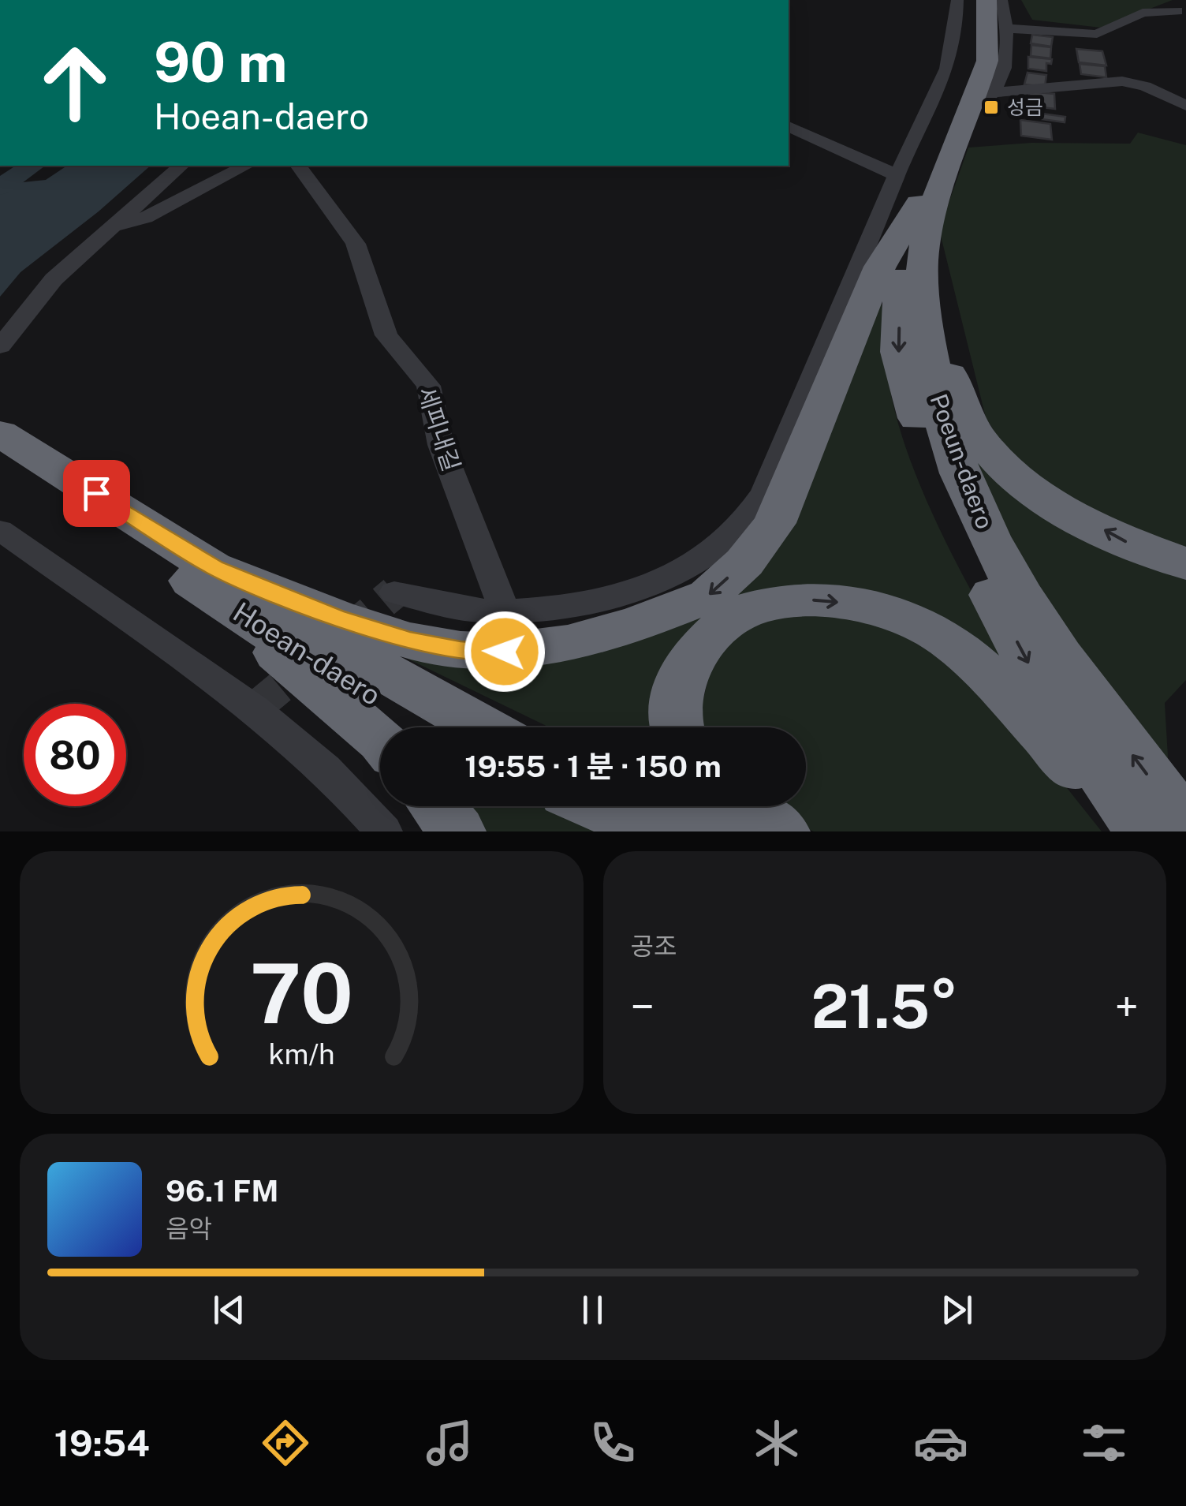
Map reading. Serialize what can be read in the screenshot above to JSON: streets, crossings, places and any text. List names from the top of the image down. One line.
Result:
{"streets":{"highway":["Poeun-daero","Hoean-daero"],"street":["세피내길"]},"places":{"transit":["성금"]},"page":{"turn":["90 m","Hoean-daero"],"limit":"80","trip":"19:55 · 1 분 · 150 m","tile":"공조","heat":["−","21.5°","+"],"song":["96.1 FM","음악"],"tabs":"19:54","gauge":["70","km/h"]}}
